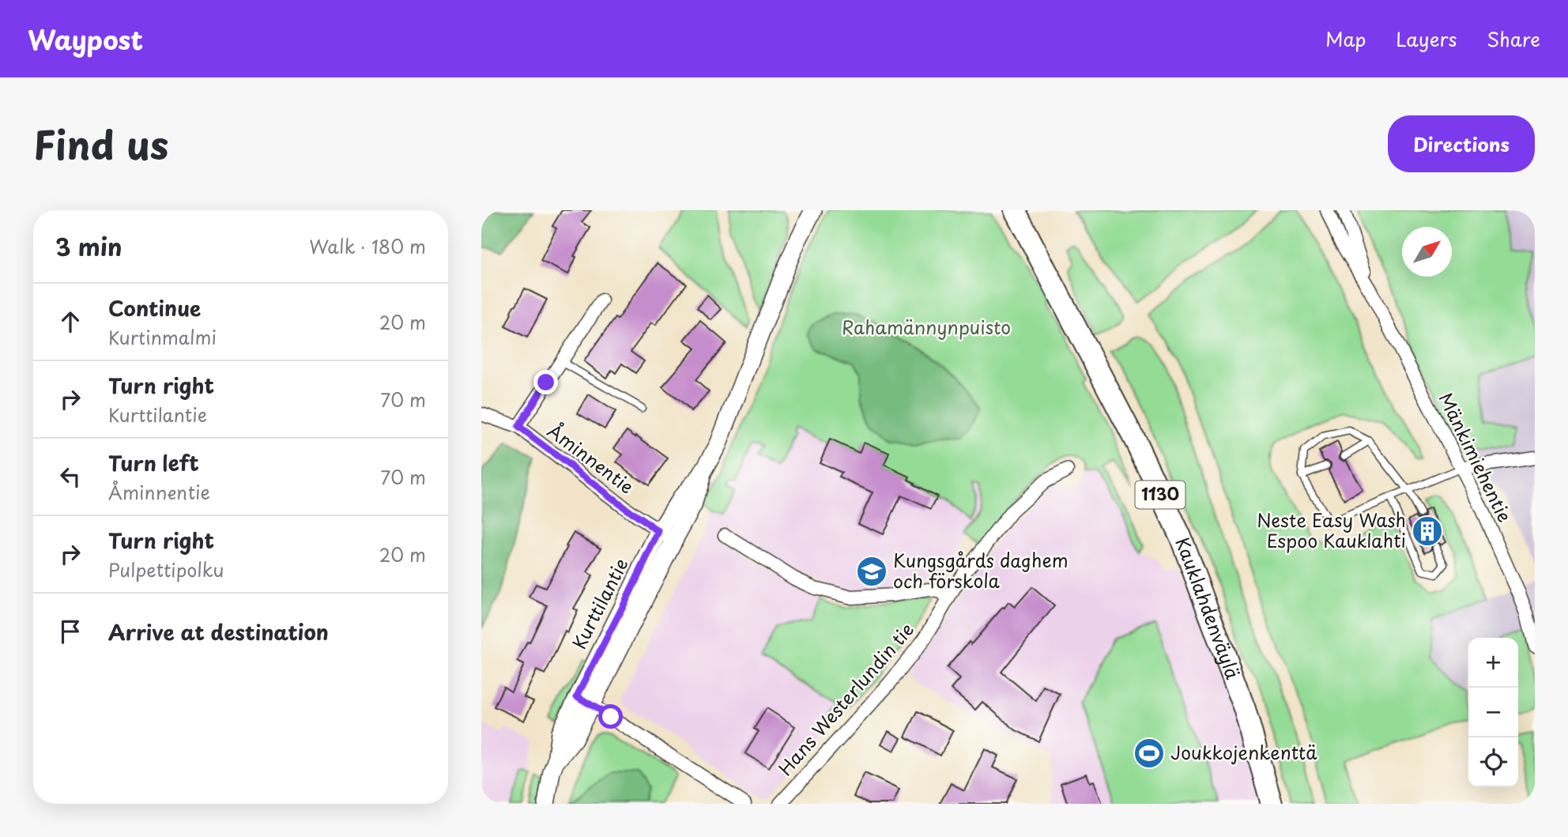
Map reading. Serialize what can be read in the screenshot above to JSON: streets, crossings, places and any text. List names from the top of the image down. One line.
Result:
{"streets":{"main road":["1130","Kauklahdenväylä"],"street":["Mänkimiehentie","Åminnentie","Kurttilantie","Hans Westerlundin tie"]},"crossings":[["Åminnentie","Kurttilantie"]],"parks":["Rahamännynpuisto"],"places":{"building":["Neste Easy Wash Espoo Kauklahti"],"school or university":["Kungsgårds daghem och förskola"],"sports":["Joukkojenkenttä"]},"north":"top right","page":{"header":"Waypost","nav":["Map","Layers","Share"],"title":"Find us","buttons":"Directions","heading":["3 min","Walk · 180 m"],"list":[["Continue","Kurtinmalmi","20 m"],["Turn right","Kurttilantie","70 m"],["Turn left","Åminnentie","70 m"],["Turn right","Pulpettipolku","20 m"],"Arrive at destination"],"map_buttons":["+","−"]}}
